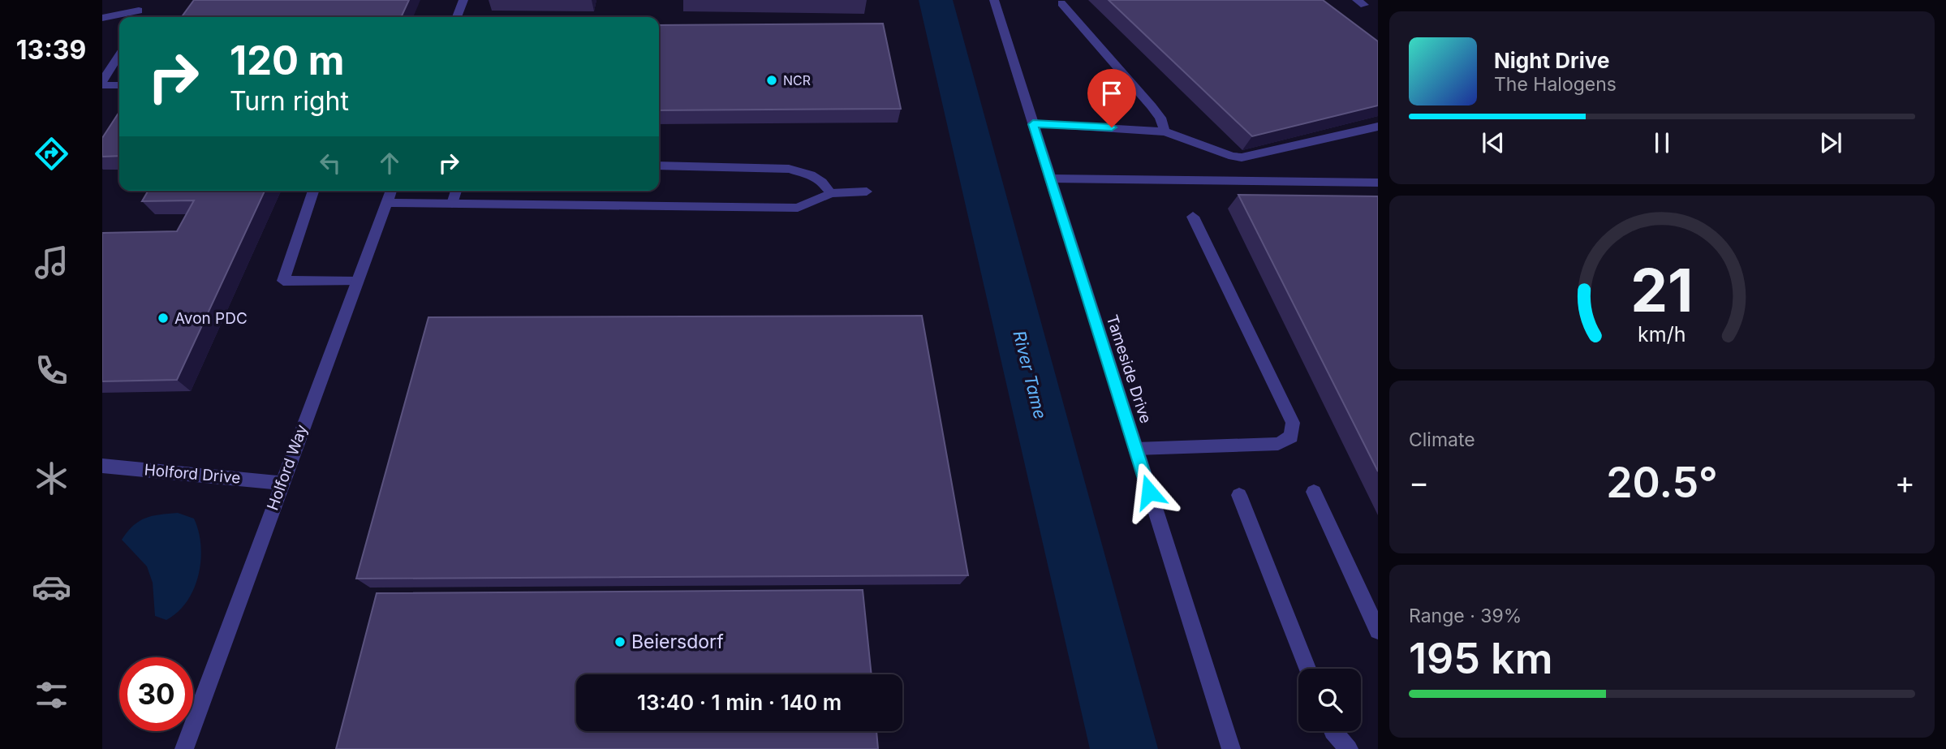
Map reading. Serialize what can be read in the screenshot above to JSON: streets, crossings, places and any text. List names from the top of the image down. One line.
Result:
{"streets":{"street":["Tameside Drive","Holford Way","Holford Drive"]},"crossings":[["Holford Way","Holford Drive"]],"water":["River Tame"],"places":["NCR","Avon PDC","Beiersdorf"],"page":{"tabs":"13:39","turn":["120 m","Turn right"],"song":["Night Drive","The Halogens"],"tile":["Climate",["Range · 39%","195 km"]],"heat":["−","20.5°","+"],"limit":"30","trip":"13:40 · 1 min · 140 m","gauge":["21","km/h"]}}
